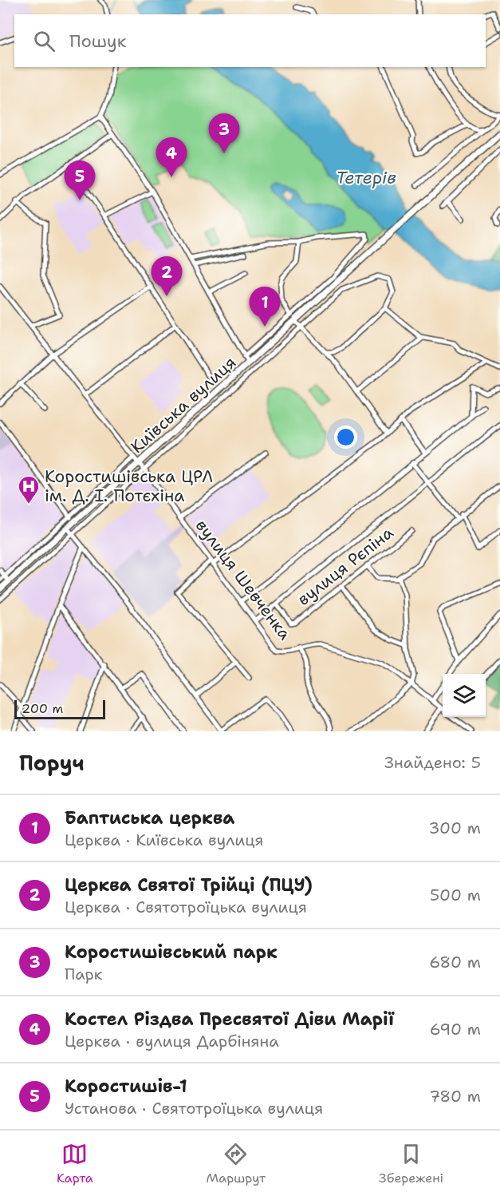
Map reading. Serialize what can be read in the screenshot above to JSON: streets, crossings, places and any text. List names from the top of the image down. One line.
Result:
{"streets":{"main road":["Київська вулиця"],"street":["вулиця Рєпіна","вулиця Шевченка"]},"crossings":[["Київська вулиця","вулиця Шевченка"]],"water":["Тетерів"],"places":{"hospital":["Коростишівська ЦРЛ ім. Д. І. Потєхіна"]},"scale_bar":"200 m","page":{"search":"Пошук","pins":["3","4","5","2","1"],"scale":"200 m","heading":["Поруч","Знайдено: 5"],"list":[{"mark":"1","name":"Баптиська церква","note":"Церква · Київська вулиця","value":"300 m"},{"mark":"2","name":"Церква Святої Трійці (ПЦУ)","note":"Церква · Святотроїцька вулиця","value":"500 m"},{"mark":"3","name":"Коростишівський парк","note":"Парк","value":"680 m"},{"mark":"4","name":"Костел Різдва Пресвятої Діви Марії","note":"Церква · вулиця Дарбіняна","value":"690 m"},{"mark":"5","name":"Коростишів-1","note":"Установа · Святотроїцька вулиця","value":"780 m"}],"nav":["Карта","Маршрут","Збережені"]}}
